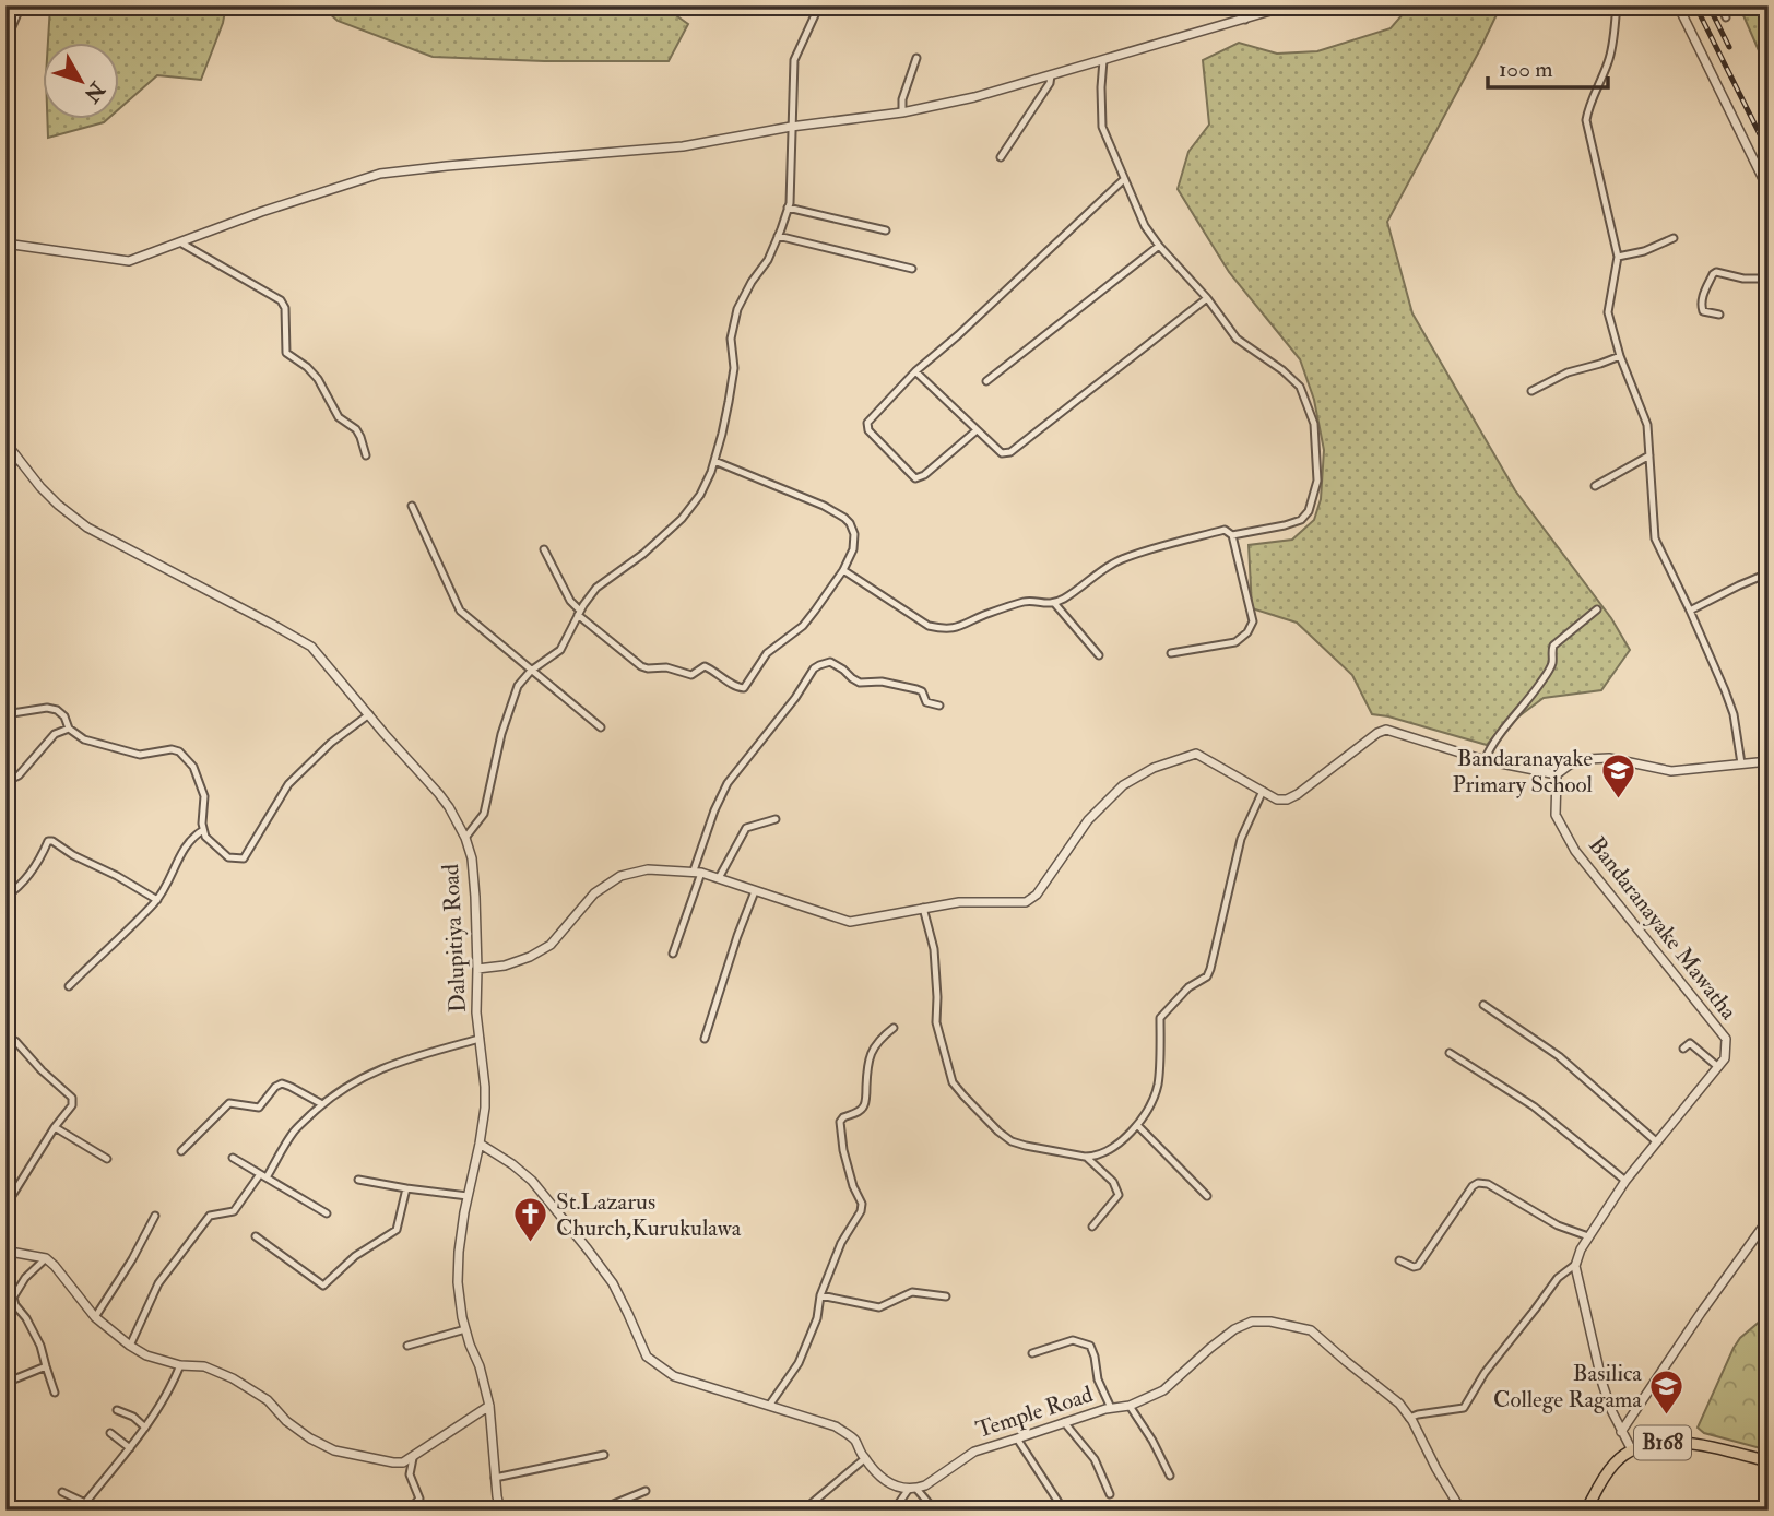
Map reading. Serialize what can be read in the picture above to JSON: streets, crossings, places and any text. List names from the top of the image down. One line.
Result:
{"streets":{"main road":["B168"],"street":["Bandaranayake Mawatha","Dalupitiya Road","Temple Road"]},"places":{"school or university":["Bandaranayake Primary School","Basilica College Ragama"],"church":["St.Lazarus Church,Kurukulawa"]},"scale_bar":"100 m","north":"bottom right"}
